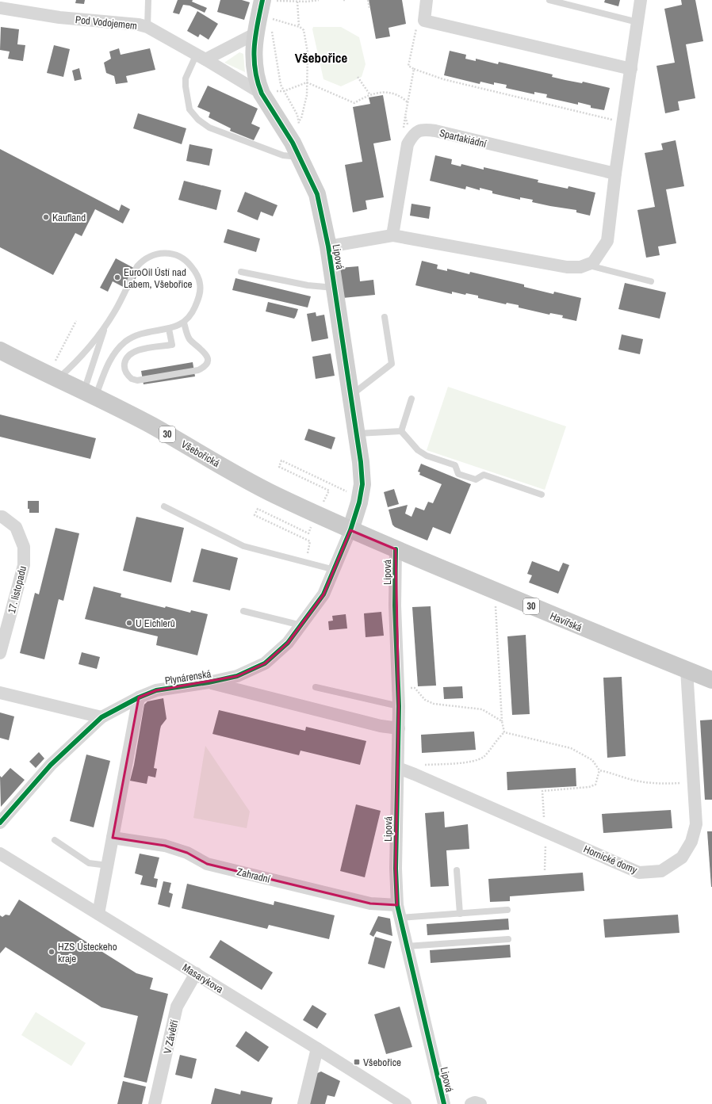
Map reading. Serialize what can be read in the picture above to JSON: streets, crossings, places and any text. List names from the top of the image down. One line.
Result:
{"streets":{"main road":["30","Všebořická","Havířská"],"street":["Pod Vodojemem","Spartakiádní","Lipová","17. listopadu","Plynárenská","Hornické domy","Zahradní","Masarykova","V Závětří"]},"crossings":[["Pod Vodojemem","Lipová"],["Lipová","Všebořická"],["Lipová","Havířská"],["Lipová","Plynárenská"],["Lipová","Hornické domy"],["Lipová","Zahradní"],["Všebořická","Havířská"],["Všebořická","Plynárenská"],["Havířská","Plynárenská"],["Havířská","Hornické domy"],["Masarykova","V Závětří"]],"districts":["Všebořice"],"places":{"other":["Kaufland","EuroOil Ústí nad Labem, Všebořice","U Eichlerů","HZS Ústeckeho kraje"],"transit":["Všebořice"]}}
